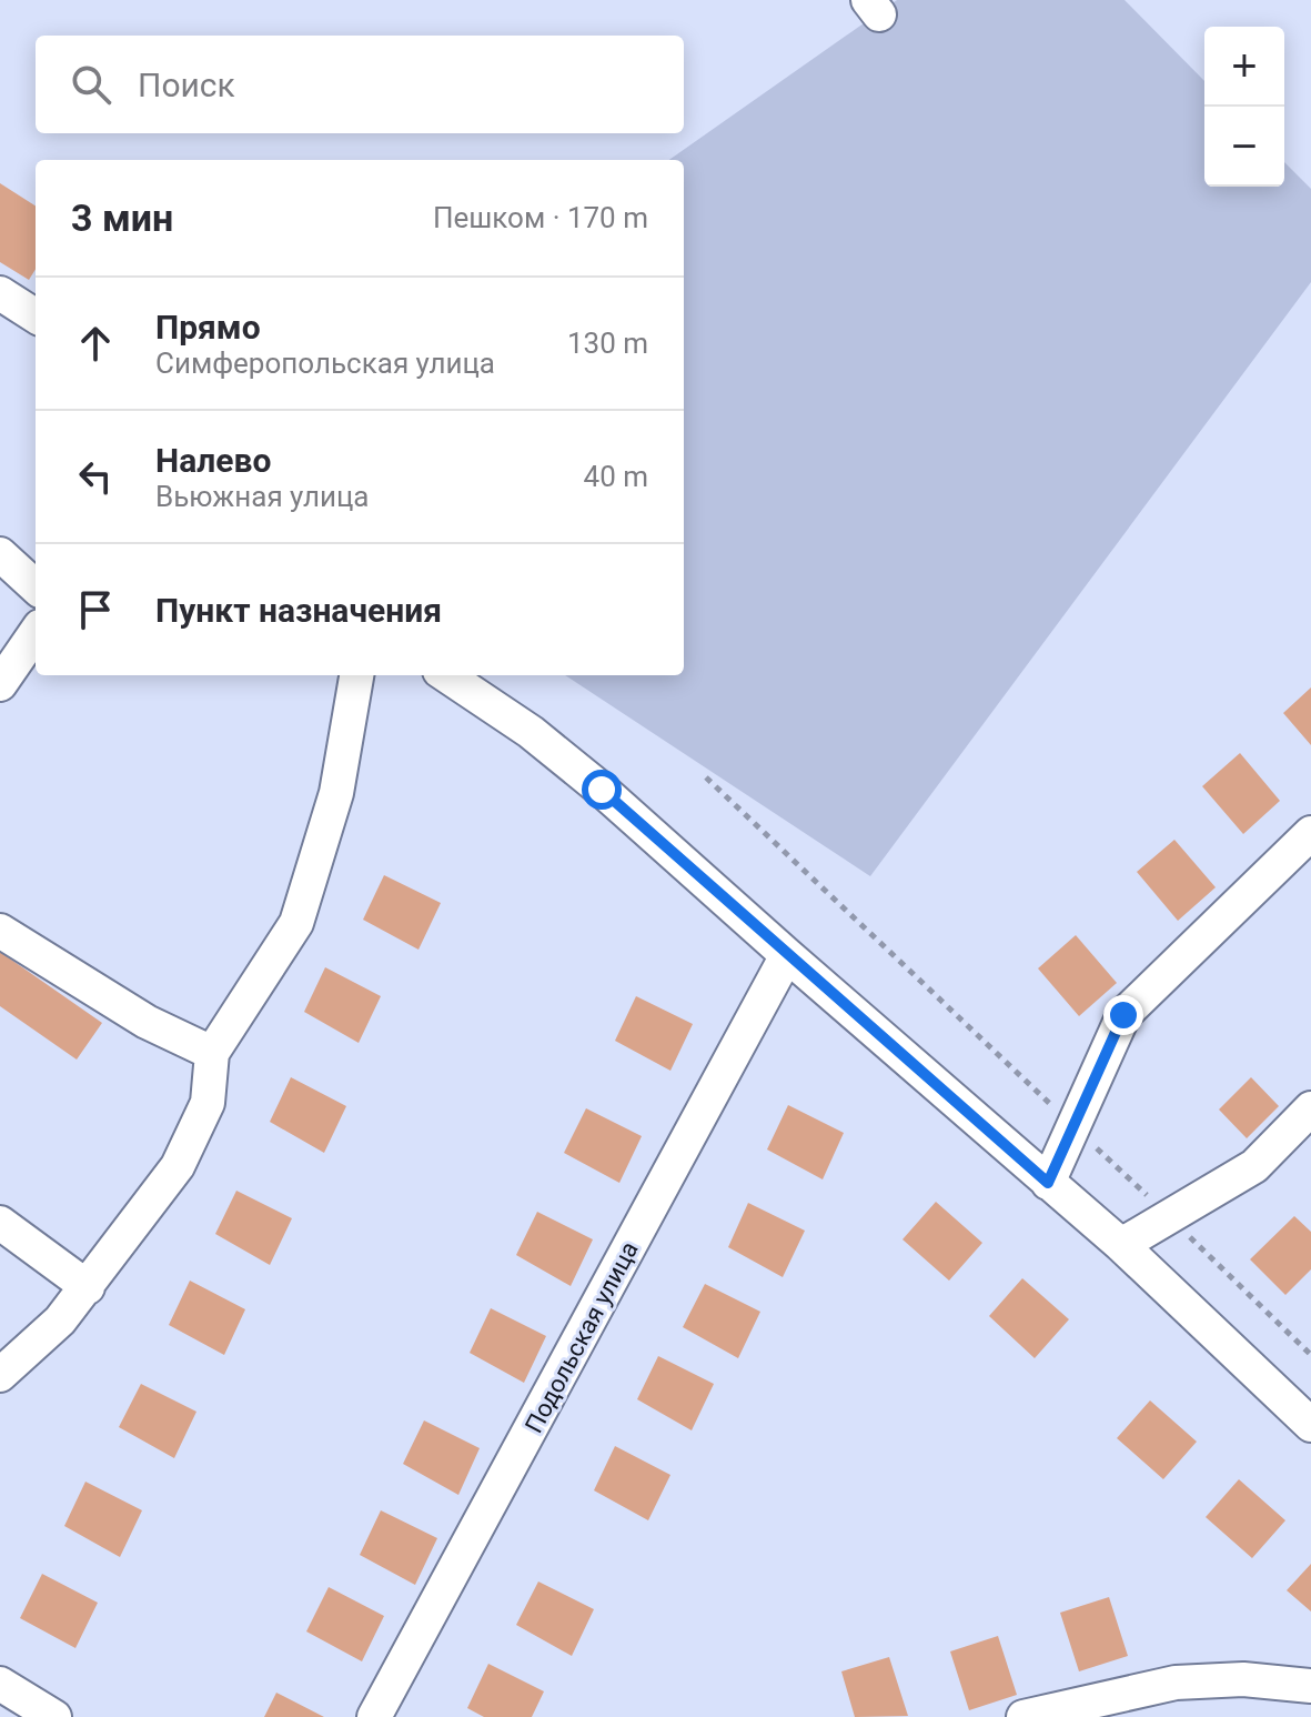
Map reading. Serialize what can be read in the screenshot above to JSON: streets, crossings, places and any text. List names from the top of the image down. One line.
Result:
{"streets":{"street":["Подольская улица"]},"page":{"map_buttons":["+","−"],"search":"Поиск","heading":["3 мин","Пешком · 170 m"],"list":[["Прямо","Симферопольская улица","130 m"],["Налево","Вьюжная улица","40 m"],"Пункт назначения"]}}
